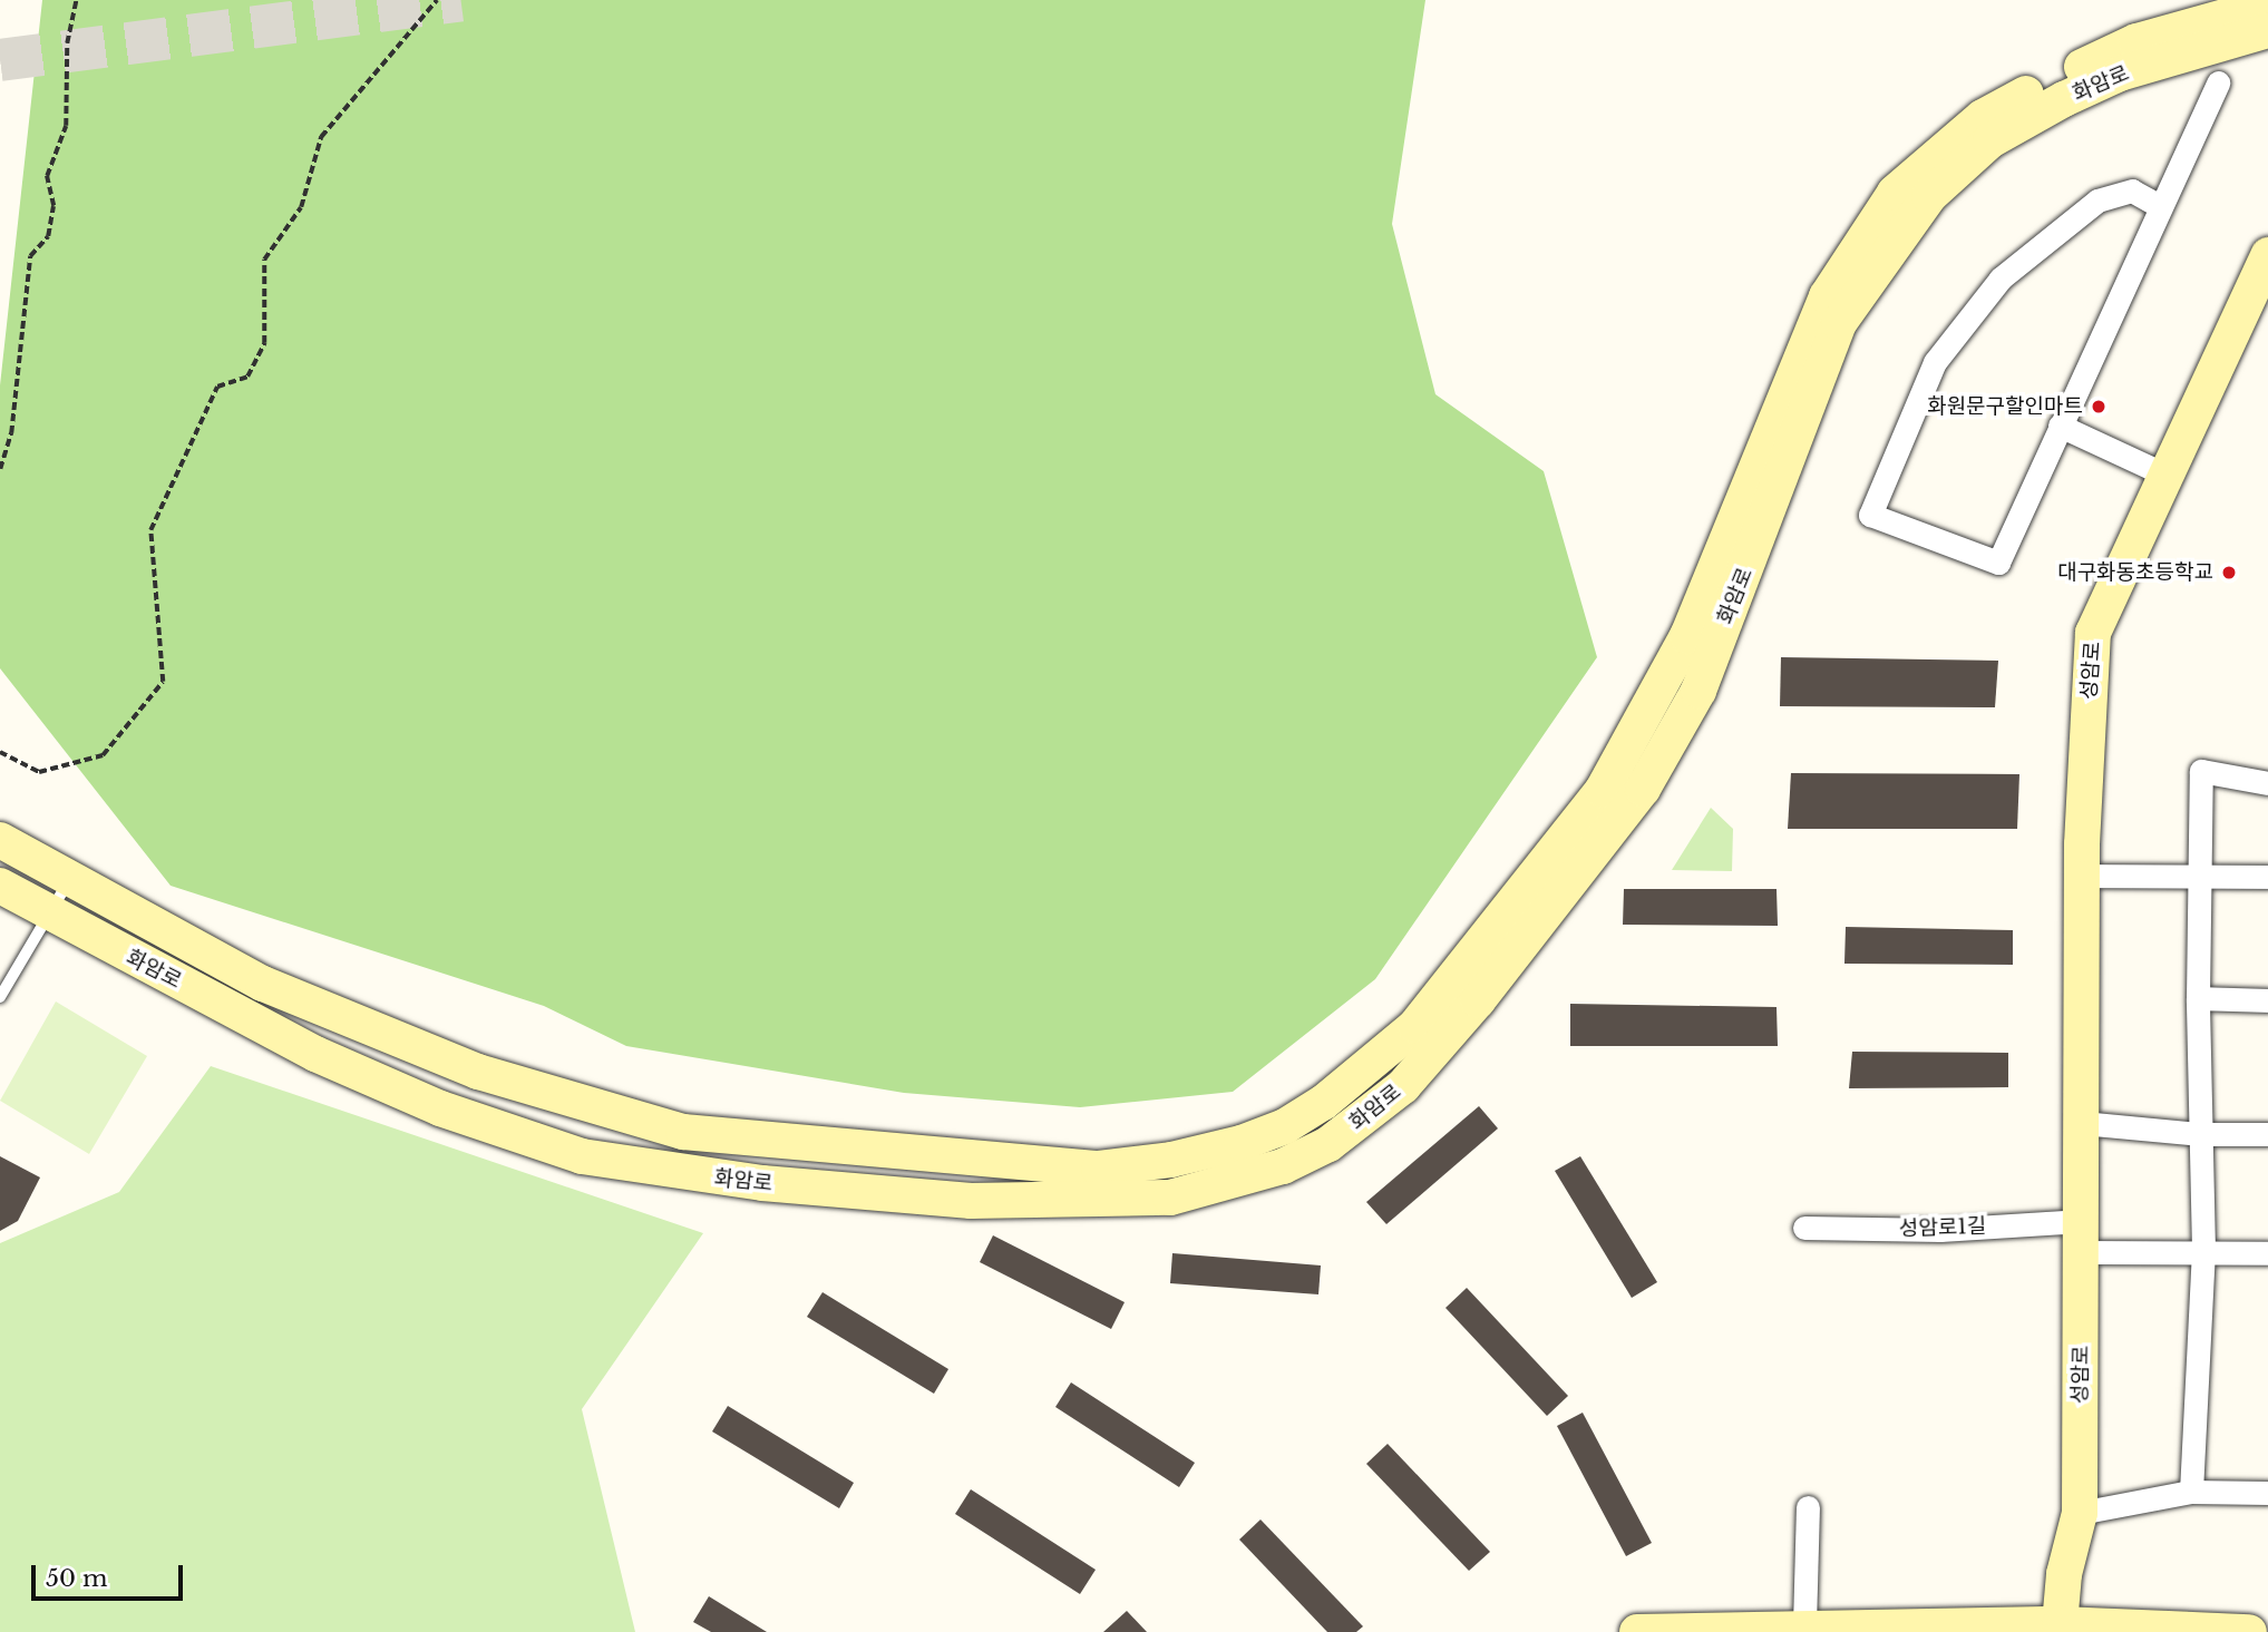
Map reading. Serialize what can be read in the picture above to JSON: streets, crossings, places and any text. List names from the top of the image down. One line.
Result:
{"streets":{"main road":["화암로","성암로"],"street":["성암로1길"]},"crossings":[["성암로","성암로1길"]],"places":["화원문구할인마트","대구화동초등학교"],"scale_bar":"50 m"}
